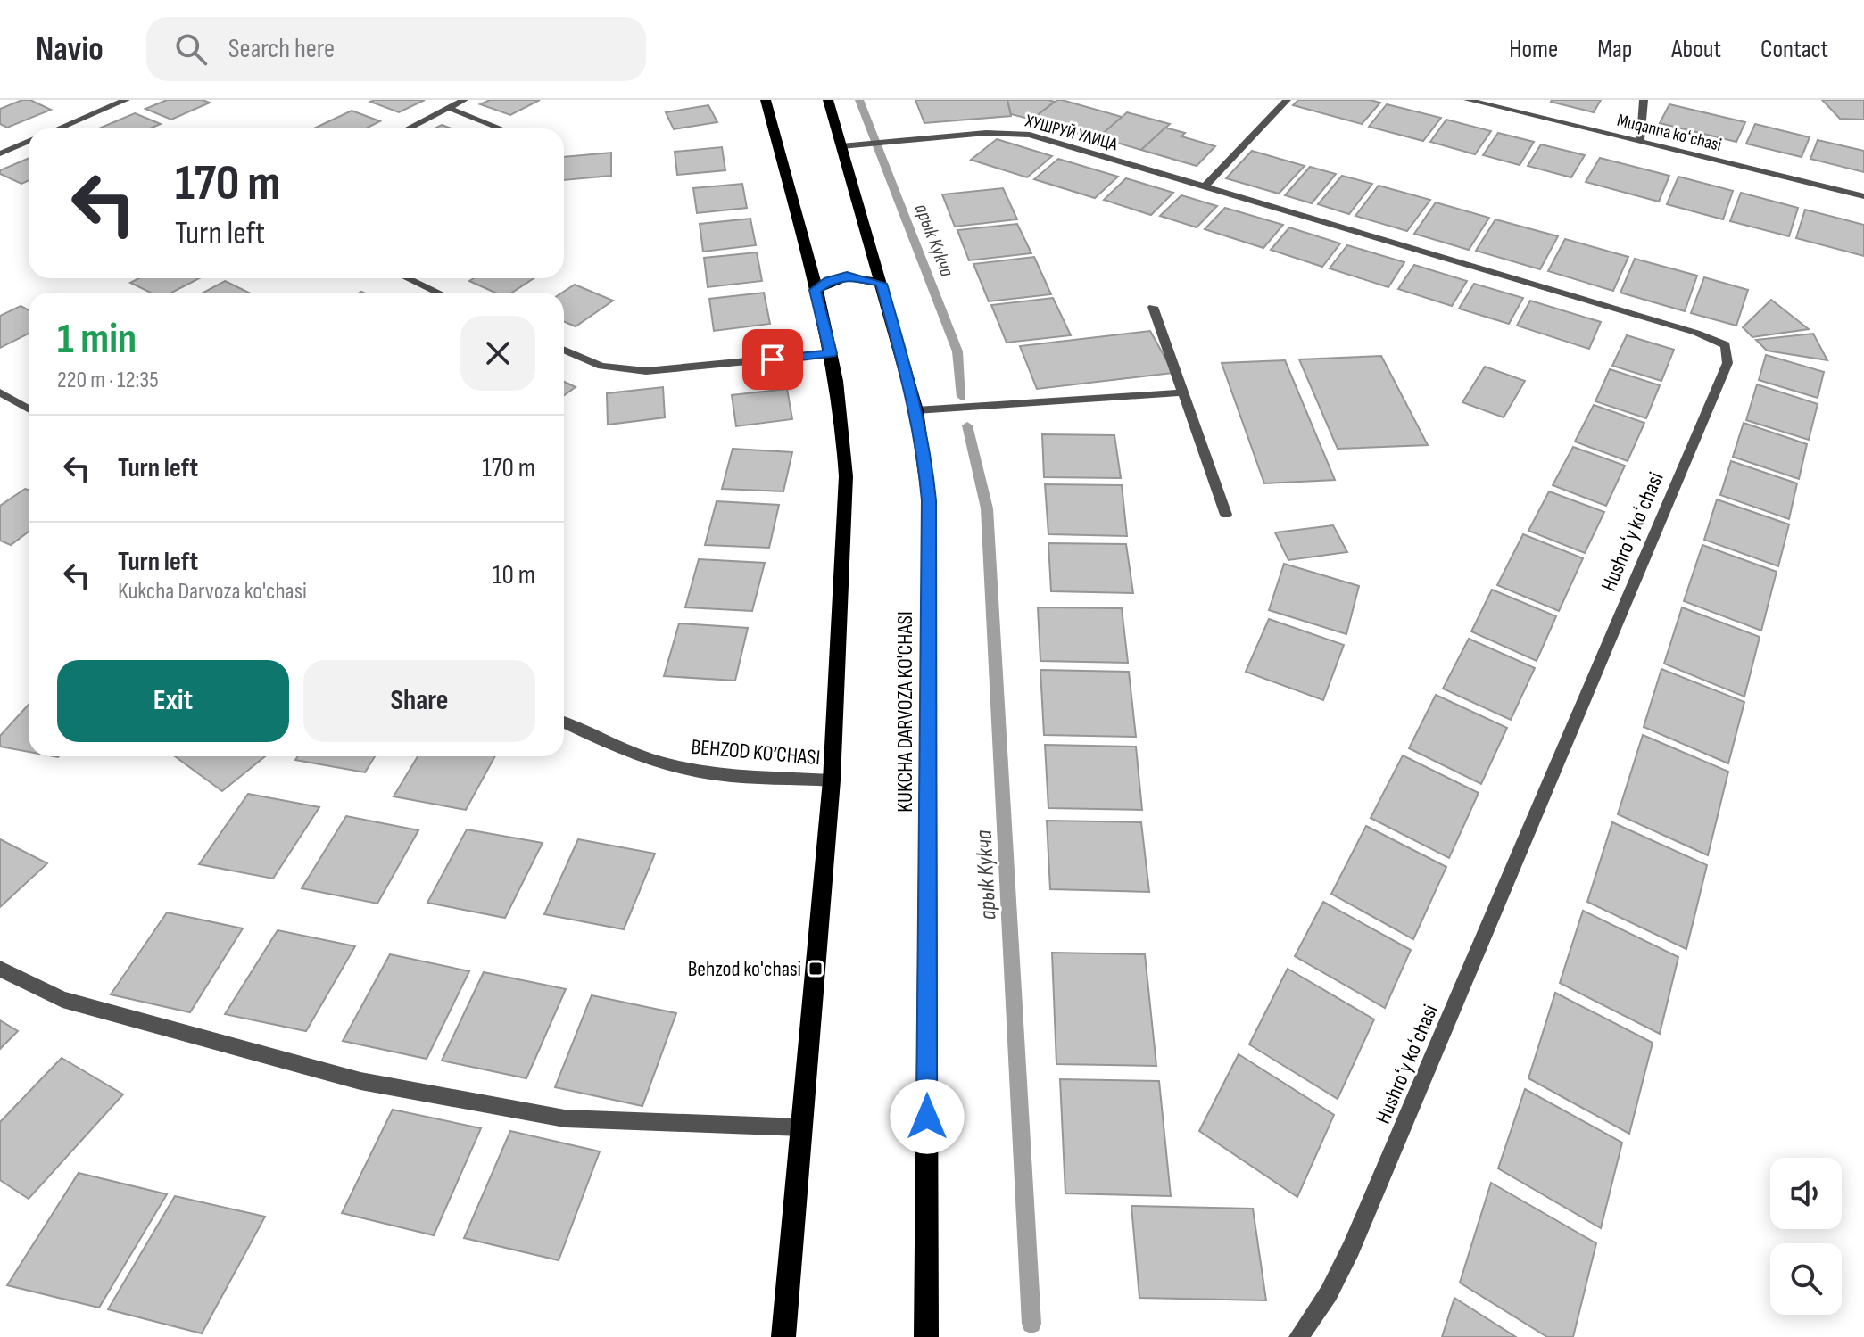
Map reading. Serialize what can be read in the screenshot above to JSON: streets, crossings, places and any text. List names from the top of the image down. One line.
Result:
{"streets":{"main road":["KUKCHA DARVOZA KO'CHASI"],"street":["ХУШРУЙ УЛИЦА","Muqanna koʻchasi","Hushroʻy koʻchasi","BEHZOD KO‘CHASI"]},"crossings":[["ХУШРУЙ УЛИЦА","Hushroʻy koʻchasi"],["ХУШРУЙ УЛИЦА","KUKCHA DARVOZA KO'CHASI"]],"water":["арык Кукча"],"places":{"transit":["Behzod ko'chasi"]},"page":{"header":"Navio","search":"Search here","nav":["Home","Map","About","Contact"],"turn":["170 m","Turn left"],"heading":["1 min","220 m · 12:35"],"list":[{"name":"Turn left","value":"170 m"},{"name":"Turn left","note":"Kukcha Darvoza ko'chasi","value":"10 m"}],"buttons":["Exit","Share"]}}
